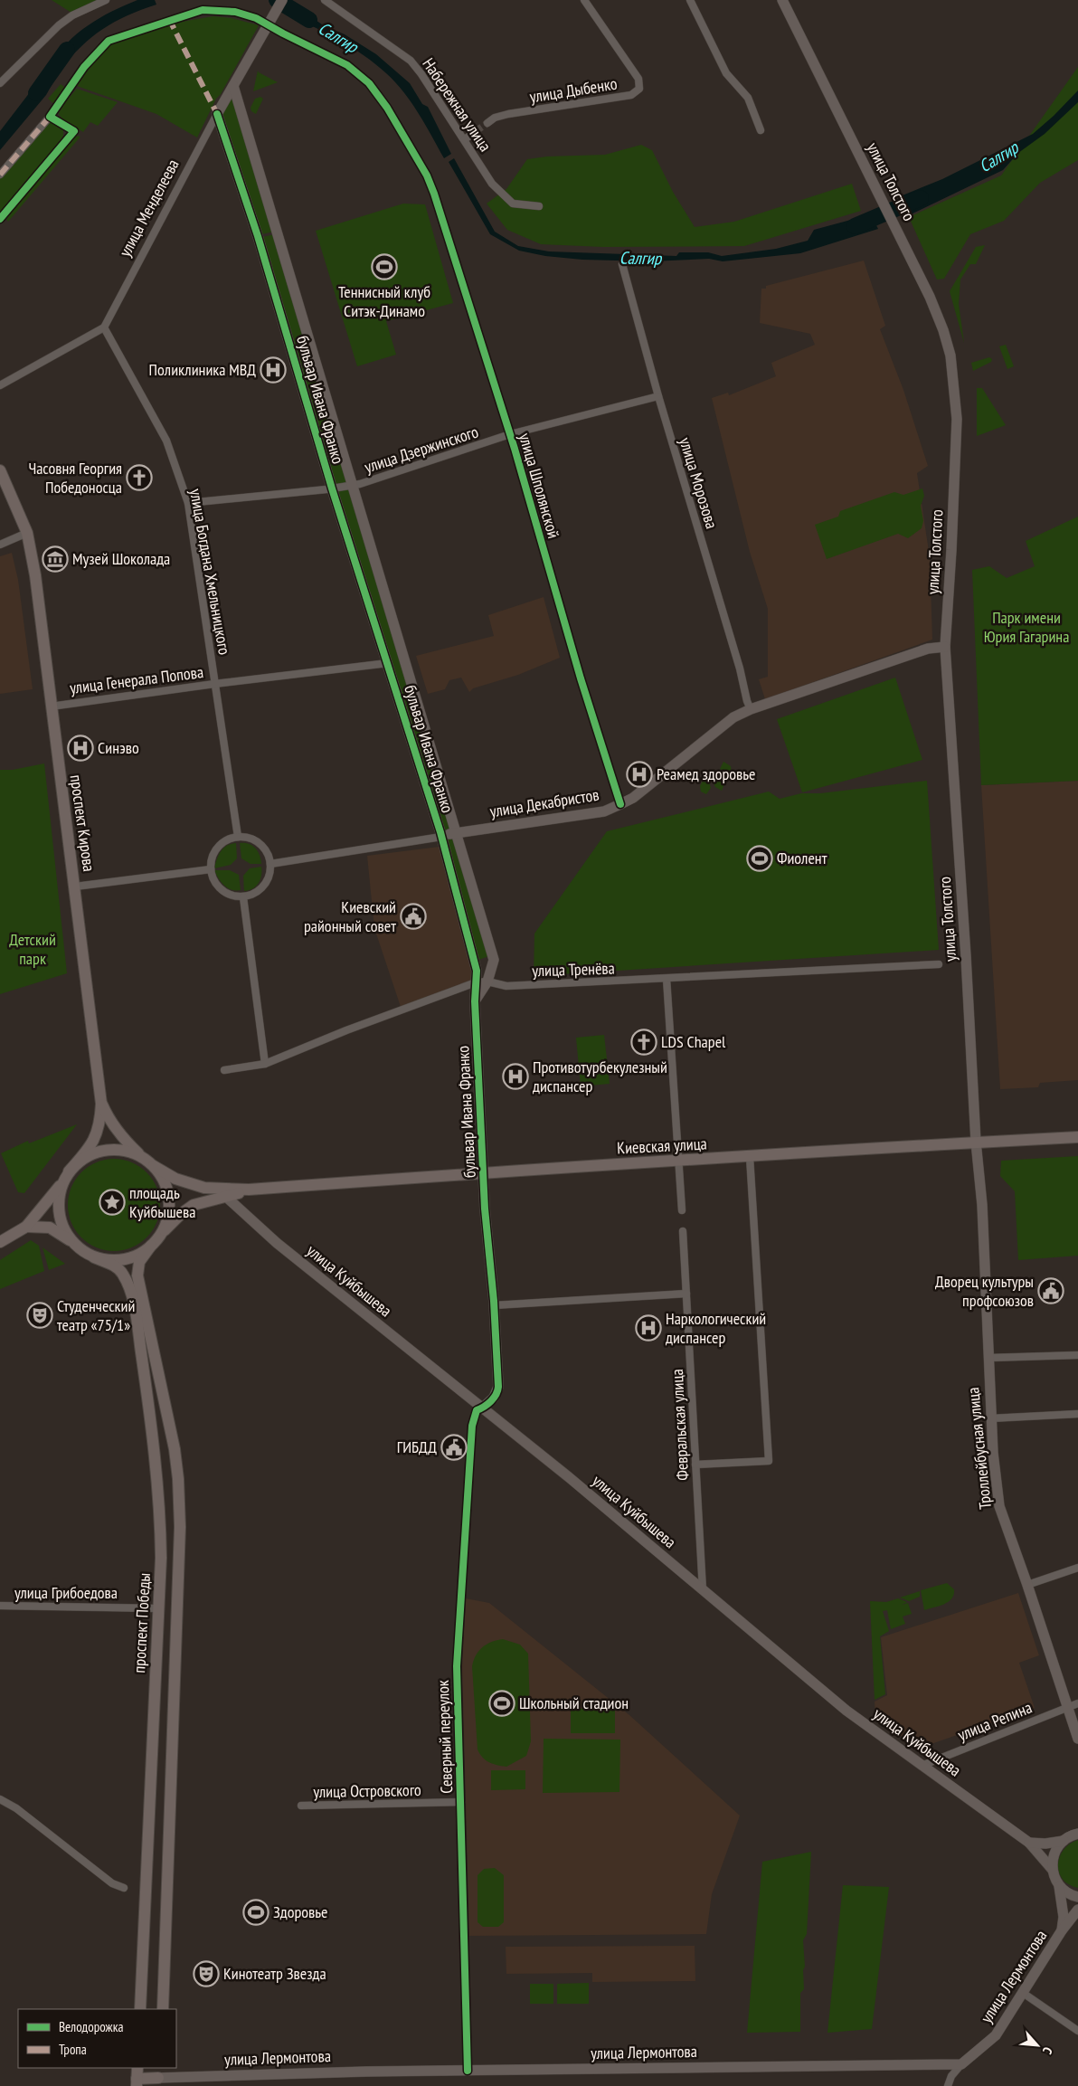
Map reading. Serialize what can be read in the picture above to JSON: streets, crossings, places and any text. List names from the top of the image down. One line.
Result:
{"streets":{"main road":["улица Толстого","улица Менделеева","бульвар Ивана Франко","улица Декабристов","проспект Кирова","Киевская улица","улица Куйбышева","Троллейбусная улица","проспект Победы","улица Лермонтова"],"street":["улица Дыбенко","Набережная улица","улица Дзержинского","улица Морозова","улица Шполянской","улица Богдана Хмельницкого","улица Генерала Попова","улица Тренёва","Февральская улица","улица Грибоедова","улица Репина","Северный переулок","улица Островского"]},"crossings":[["улица Толстого","улица Декабристов"],["улица Толстого","Киевская улица"],["улица Толстого","Троллейбусная улица"],["улица Менделеева","бульвар Ивана Франко"],["улица Менделеева","улица Шполянской"],["улица Менделеева","улица Богдана Хмельницкого"],["бульвар Ивана Франко","улица Дзержинского"],["бульвар Ивана Франко","улица Генерала Попова"],["бульвар Ивана Франко","улица Декабристов"],["бульвар Ивана Франко","улица Тренёва"],["бульвар Ивана Франко","Киевская улица"],["бульвар Ивана Франко","улица Куйбышева"],["бульвар Ивана Франко","Северный переулок"],["улица Дзержинского","улица Морозова"],["улица Дзержинского","улица Шполянской"],["улица Дзержинского","улица Богдана Хмельницкого"],["улица Морозова","улица Декабристов"],["улица Шполянской","улица Декабристов"],["улица Богдана Хмельницкого","улица Генерала Попова"],["улица Богдана Хмельницкого","улица Декабристов"],["улица Генерала Попова","проспект Кирова"],["Киевская улица","улица Куйбышева"],["Киевская улица","Троллейбусная улица"],["Киевская улица","проспект Победы"],["улица Куйбышева","Февральская улица"],["улица Куйбышева","улица Репина"],["улица Куйбышева","Северный переулок"],["улица Куйбышева","улица Лермонтова"],["Троллейбусная улица","улица Репина"],["улица Грибоедова","проспект Победы"],["Северный переулок","улица Островского"],["Северный переулок","улица Лермонтова"]],"water":["Салгир"],"parks":["Парк имени Юрия Гагарина","Детский парк"],"places":{"sports":["Теннисный клуб Ситэк-Динамо","Фиолент","Школьный стадион","Здоровье"],"hospital":["Поликлиника МВД","Синэво","Реамед здоровье","Противотурбекулезный диспансер","Наркологический диспансер"],"church":["Часовня Георгия Победоносца","LDS Chapel"],"museum":["Музей Шоколада"],"public building":["Киевский районный совет","Дворец культуры профсоюзов","ГИБДД"],"place":["площадь Куйбышева"],"theatre":["Студенческий театр «75/1»","Кинотеатр Звезда"]},"legend":["Велодорожка","Тропа"],"north":"bottom right"}
